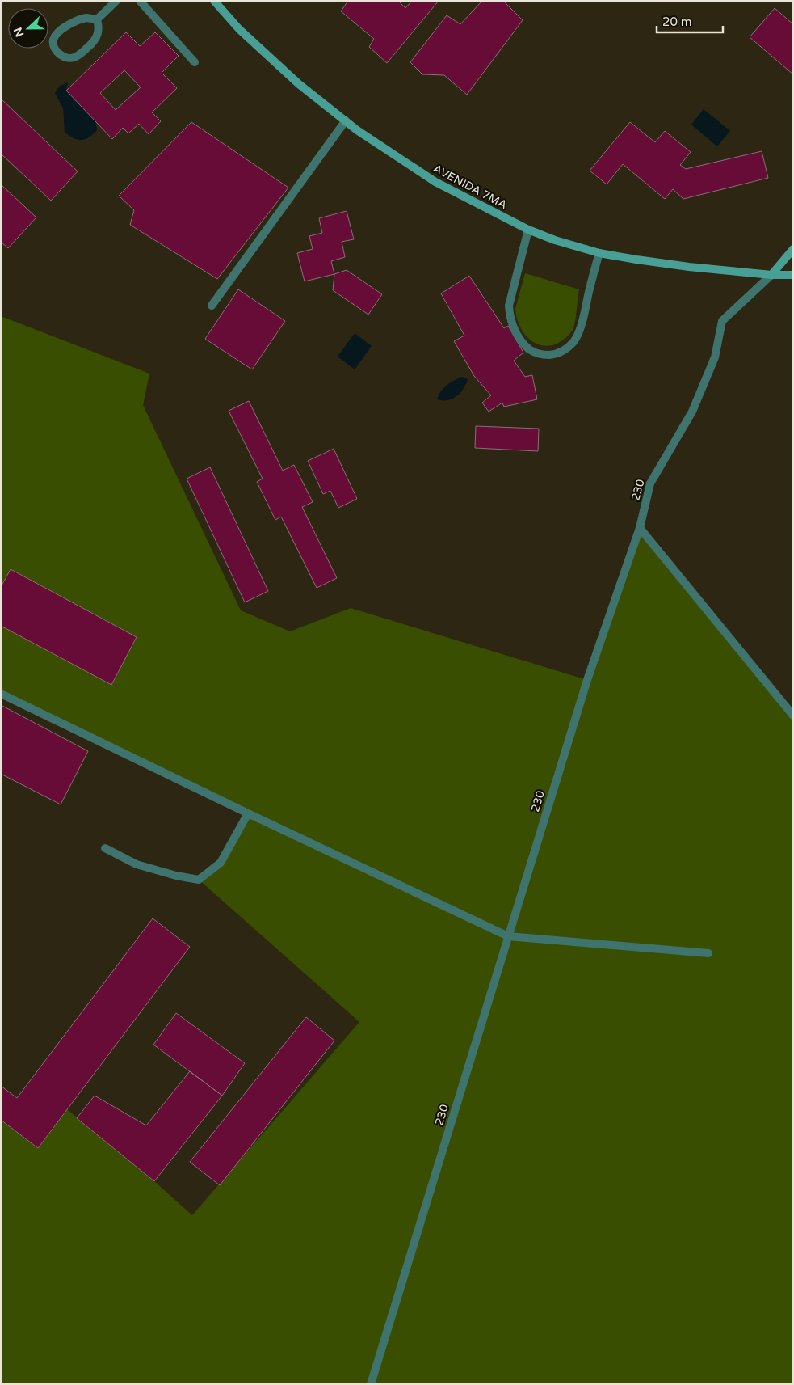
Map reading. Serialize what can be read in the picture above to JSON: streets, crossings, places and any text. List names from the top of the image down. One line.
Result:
{"streets":{"main road":["AVENIDA 7MA"],"lane":["230"]},"crossings":[["AVENIDA 7MA","230"]],"scale_bar":"20 m","north":"left"}
